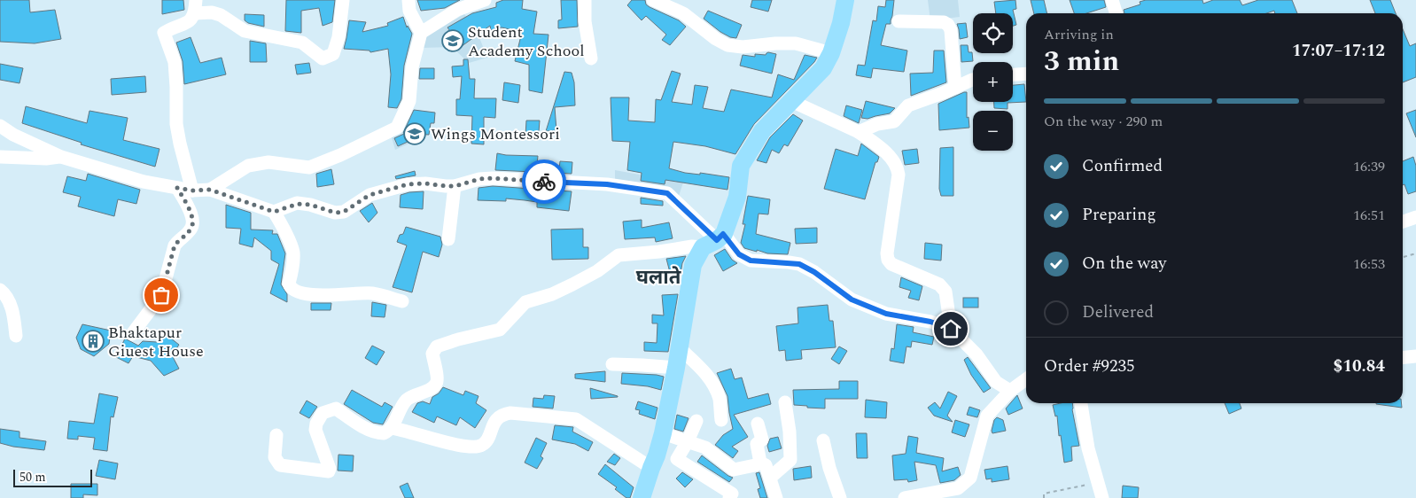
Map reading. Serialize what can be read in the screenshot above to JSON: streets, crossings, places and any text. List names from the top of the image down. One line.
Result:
{"districts":["घलाते"],"places":{"school or university":["Student Academy School","Wings Montessori"],"building":["Bhaktapur Giuest House"]},"scale_bar":"50 m","page":{"map_buttons":["+","−"],"heading":["3 min","Arriving in","17:07–17:12"],"panel":["Order #9235","$10.84"],"bar":"On the way · 290 m","list":[["Confirmed","16:39"],["Preparing","16:51"],["On the way","16:53"],"Delivered"],"scale":"50 m"}}
